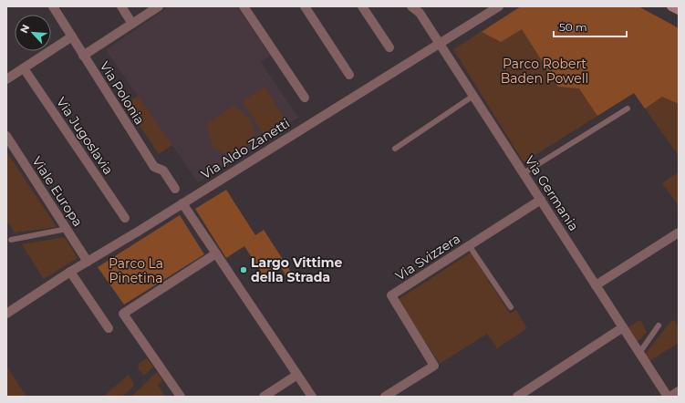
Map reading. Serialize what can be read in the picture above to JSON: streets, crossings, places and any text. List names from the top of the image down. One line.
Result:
{"streets":{"street":["Via Polonia","Via Jugoslavia","Via Aldo Zanetti","Viale Europa","Via Germania","Via Svizzera"]},"crossings":[["Via Aldo Zanetti","Viale Europa"],["Via Aldo Zanetti","Via Germania"],["Via Germania","Via Svizzera"]],"parks":["Parco Robert Baden Powell","Parco La Pinetina"],"places":["Largo Vittime della Strada"],"scale_bar":"50 m","north":"top left"}
